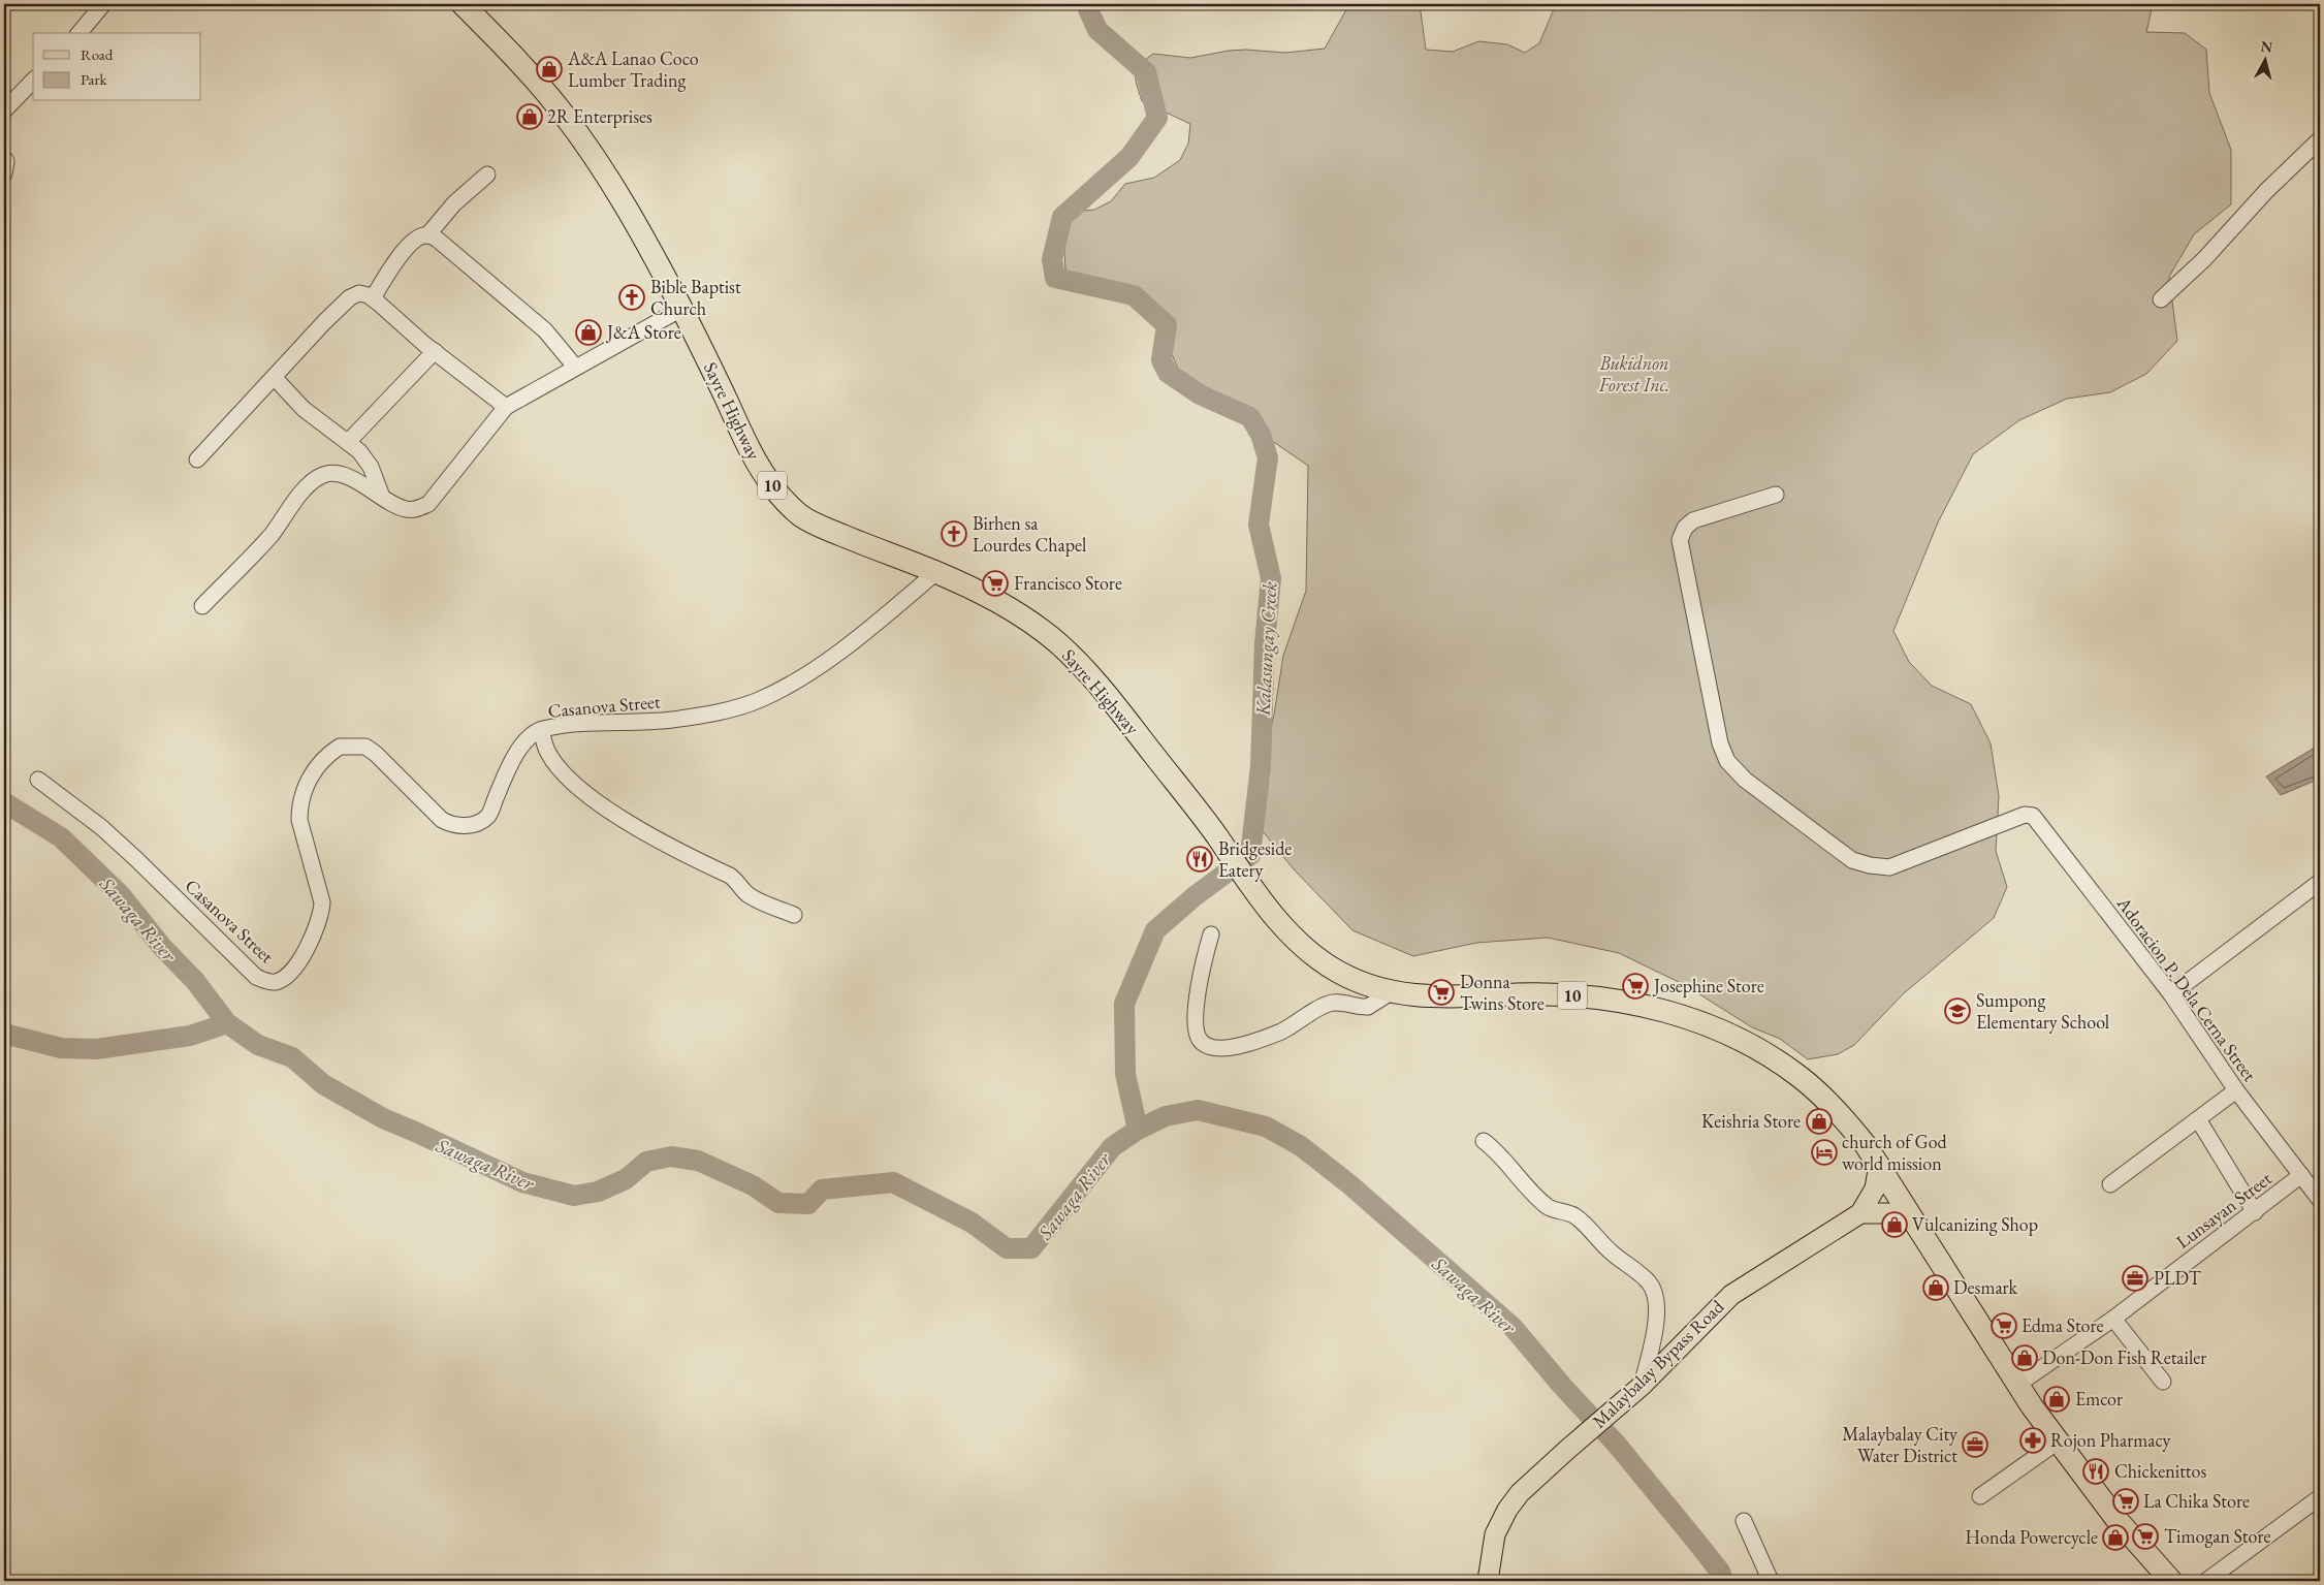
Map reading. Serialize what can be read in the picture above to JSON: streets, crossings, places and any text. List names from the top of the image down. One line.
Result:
{"streets":{"highway":["Sayre Highway","10"],"main road":["Malaybalay Bypass Road"],"street":["Casanova Street","Adoracion P. Dela Cerna Street","Lunsayan Street"]},"crossings":[["Sayre Highway","10"],["Sayre Highway","Casanova Street"],["Sayre Highway","Malaybalay Bypass Road"],["10","Lunsayan Street"],["10","Malaybalay Bypass Road"],["Adoracion P. Dela Cerna Street","Lunsayan Street"]],"water":["Kalasungay Creek","Sawaga River"],"parks":["Bukidnon Forest Inc."],"places":{"shop":["A&A Lanao Coco Lumber Trading","2R Enterprises","J&A Store","Keishria Store","Vulcanizing Shop","Desmark","Don-Don Fish Retailer","Emcor","Honda Powercycle"],"church":["Bible Baptist Church","Birhen sa Lourdes Chapel"],"supermarket":["Francisco Store","Josephine Store","Donna Twins Store","Edma Store","La Chika Store","Timogan Store"],"restaurant":["Bridgeside Eatery","Chickenittos"],"school or university":["Sumpong Elementary School"],"hotel":["church of God world mission"],"office":["PLDT","Malaybalay City Water District"],"pharmacy":["Rojon Pharmacy"]},"legend":["Road","Park"],"north":"top"}
